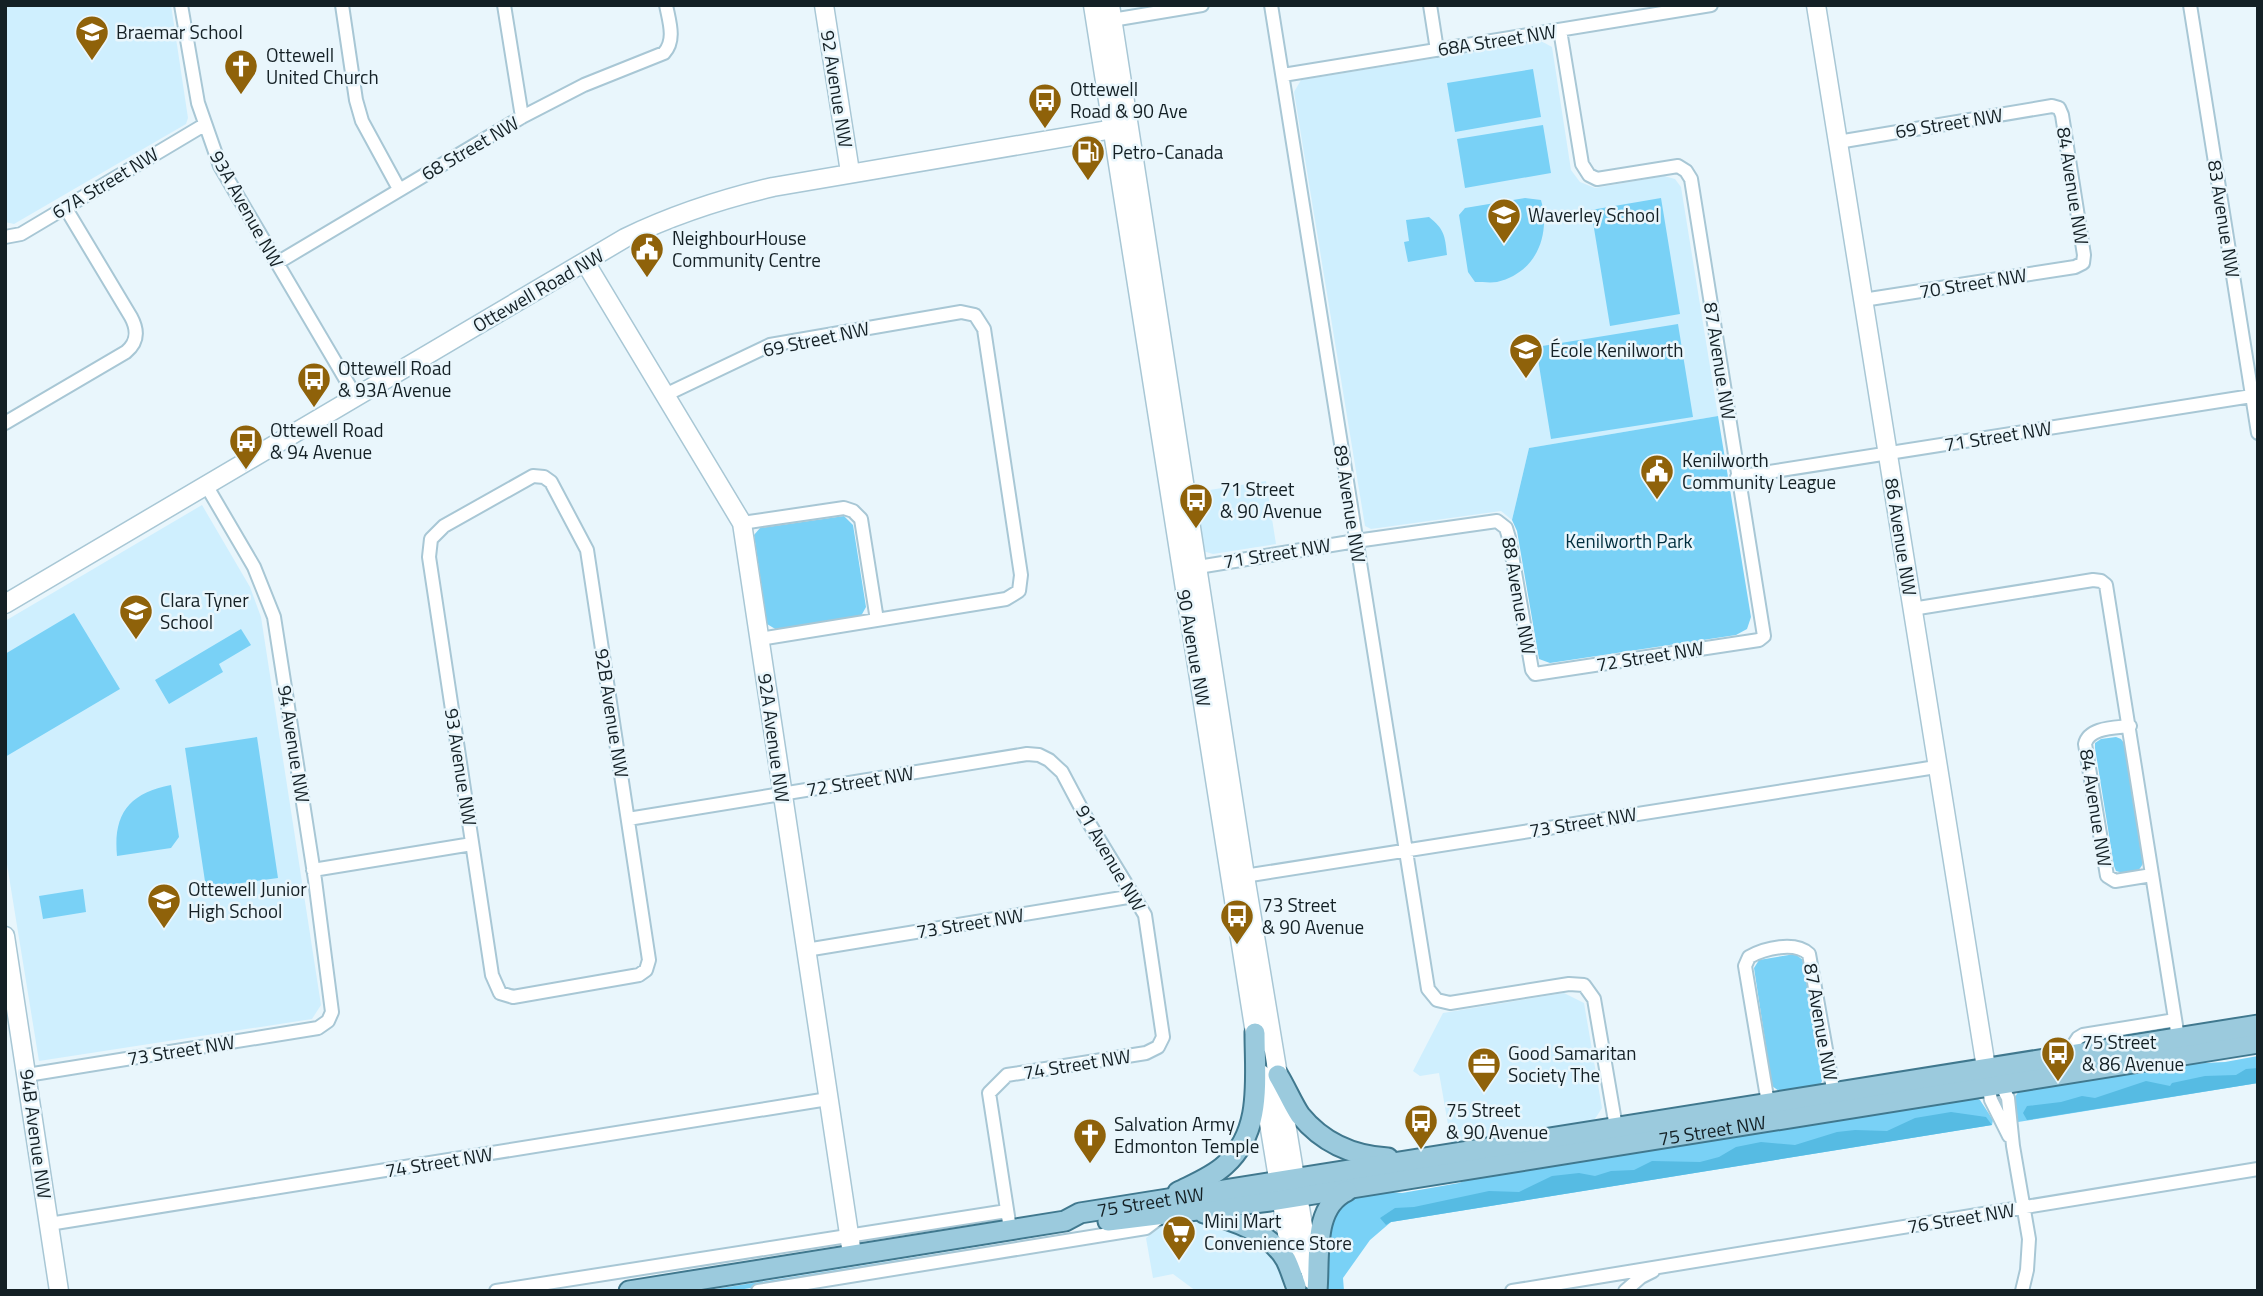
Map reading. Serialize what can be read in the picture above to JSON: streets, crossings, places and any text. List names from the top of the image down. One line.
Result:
{"streets":{"main road":["75 Street NW"],"street":["68A Street NW","92 Avenue NW","69 Street NW","68 Street NW","67A Street NW","84 Avenue NW","93A Avenue NW","83 Avenue NW","70 Street NW","Ottewell Road NW","87 Avenue NW","71 Street NW","89 Avenue NW","86 Avenue NW","88 Avenue NW","90 Avenue NW","72 Street NW","92B Avenue NW","92A Avenue NW","94 Avenue NW","93 Avenue NW","73 Street NW","91 Avenue NW","74 Street NW","94B Avenue NW","76 Street NW"]},"crossings":[["68A Street NW","87 Avenue NW"],["68A Street NW","89 Avenue NW"],["92 Avenue NW","Ottewell Road NW"],["69 Street NW","84 Avenue NW"],["69 Street NW","86 Avenue NW"],["69 Street NW","92A Avenue NW"],["68 Street NW","93A Avenue NW"],["67A Street NW","93A Avenue NW"],["84 Avenue NW","70 Street NW"],["93A Avenue NW","Ottewell Road NW"],["83 Avenue NW","71 Street NW"],["70 Street NW","86 Avenue NW"],["Ottewell Road NW","90 Avenue NW"],["Ottewell Road NW","92A Avenue NW"],["Ottewell Road NW","94 Avenue NW"],["87 Avenue NW","71 Street NW"],["87 Avenue NW","72 Street NW"],["87 Avenue NW","75 Street NW"],["71 Street NW","89 Avenue NW"],["71 Street NW","86 Avenue NW"],["71 Street NW","88 Avenue NW"],["71 Street NW","90 Avenue NW"],["89 Avenue NW","73 Street NW"],["89 Avenue NW","75 Street NW"],["86 Avenue NW","73 Street NW"],["86 Avenue NW","75 Street NW"],["86 Avenue NW","76 Street NW"],["88 Avenue NW","72 Street NW"],["90 Avenue NW","73 Street NW"],["90 Avenue NW","75 Street NW"],["72 Street NW","92B Avenue NW"],["72 Street NW","92A Avenue NW"],["72 Street NW","91 Avenue NW"],["92B Avenue NW","93 Avenue NW"],["92A Avenue NW","73 Street NW"],["92A Avenue NW","74 Street NW"],["92A Avenue NW","75 Street NW"],["94 Avenue NW","73 Street NW"],["73 Street NW","91 Avenue NW"],["73 Street NW","94B Avenue NW"],["91 Avenue NW","74 Street NW"],["74 Street NW","75 Street NW"],["74 Street NW","94B Avenue NW"]],"parks":["Kenilworth Park"],"places":{"school or university":["Braemar School","Waverley School","École Kenilworth","Clara Tyner School","Ottewell Junior High School"],"church":["Ottewell United Church","Salvation Army Edmonton Temple"],"bus stop":["Ottewell Road & 90 Ave","Ottewell Road & 93A Avenue","Ottewell Road & 94 Avenue","71 Street & 90 Avenue","73 Street & 90 Avenue","75 Street & 86 Avenue","75 Street & 90 Avenue"],"fuel station":["Petro-Canada"],"public building":["NeighbourHouse Community Centre","Kenilworth Community League"],"office":["Good Samaritan Society The"],"supermarket":["Mini Mart Convenience Store"]}}
